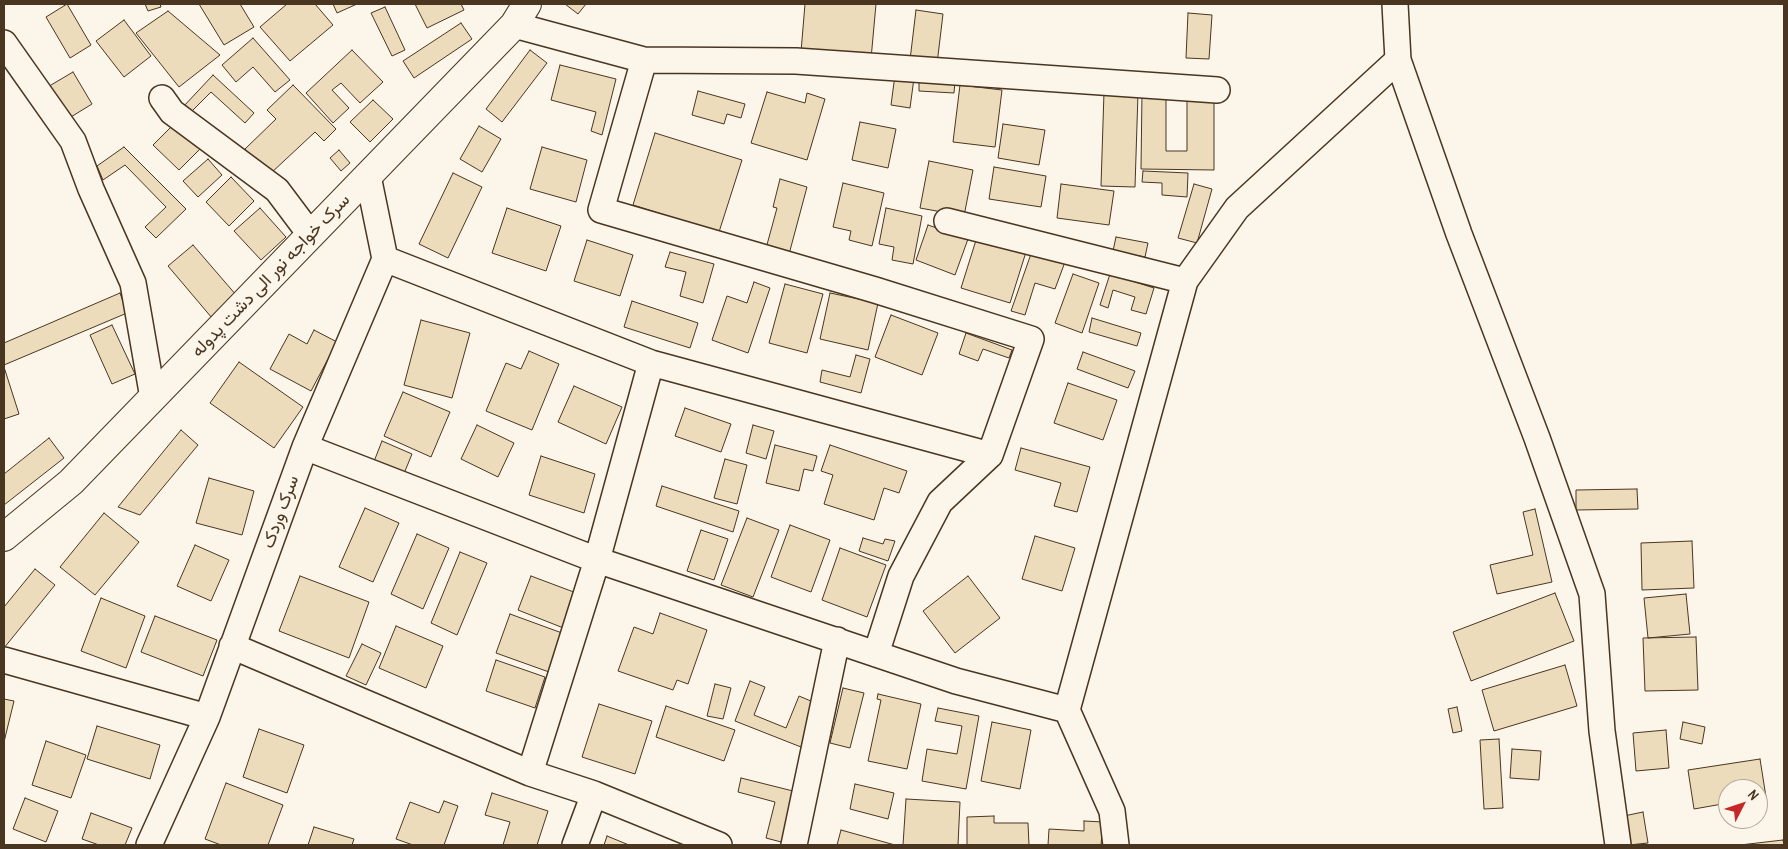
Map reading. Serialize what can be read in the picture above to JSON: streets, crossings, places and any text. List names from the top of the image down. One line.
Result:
{"streets":{"main road":["سرک خواجه نور الی دشت پدوله"],"street":["سرک وردک"]},"north":"top right"}
